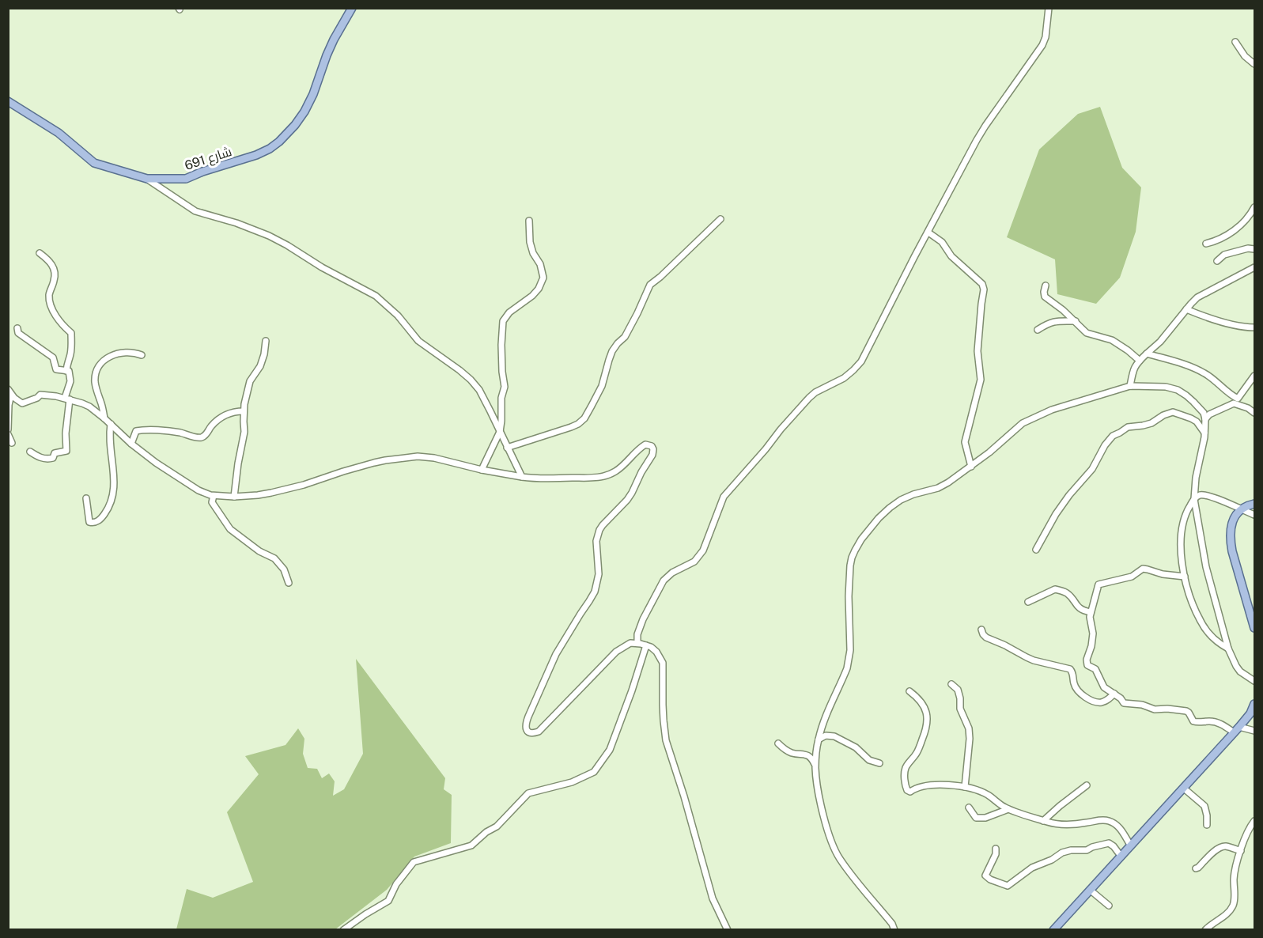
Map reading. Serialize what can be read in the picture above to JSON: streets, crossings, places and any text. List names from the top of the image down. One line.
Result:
{"streets":{"main road":["شارع 691"]}}
